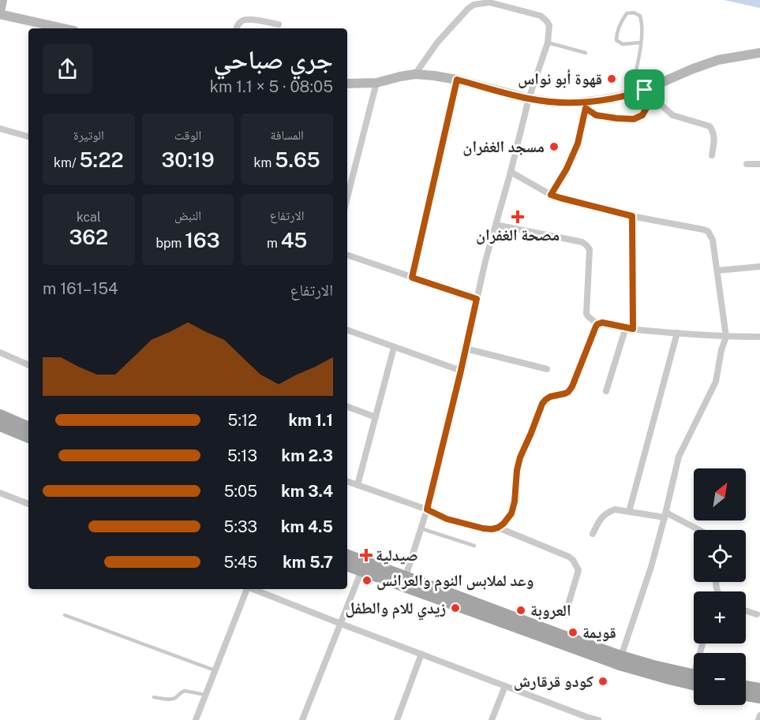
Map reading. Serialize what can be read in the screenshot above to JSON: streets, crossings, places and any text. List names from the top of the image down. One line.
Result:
{"places":{"other":["قهوة أبو نواس","مسجد الغفران","وعد لملابس النوم والعرائس","زيدي للام والطفل","العروبة","قويمة","كودو قرقارش"],"health":["مصحة الغفران","صيدلية"]},"north":"top right","page":{"heading":["جري صباحي","08:05 · 5 × 1.1 km"],"stats":[["المسافة","5.65 km"],["الوقت","30:19"],["الوتيرة","5:22 /km"],["الارتفاع","45 m"],["النبض","163 bpm"],["kcal","362"]],"chart":["الارتفاع","154–161 m"],"list":[{"name":"1.1 km","note":"5:12"},{"name":"2.3 km","note":"5:13"},{"name":"3.4 km","note":"5:05"},{"name":"4.5 km","note":"5:33"},{"name":"5.7 km","note":"5:45"}],"map_buttons":["+","−"]}}
